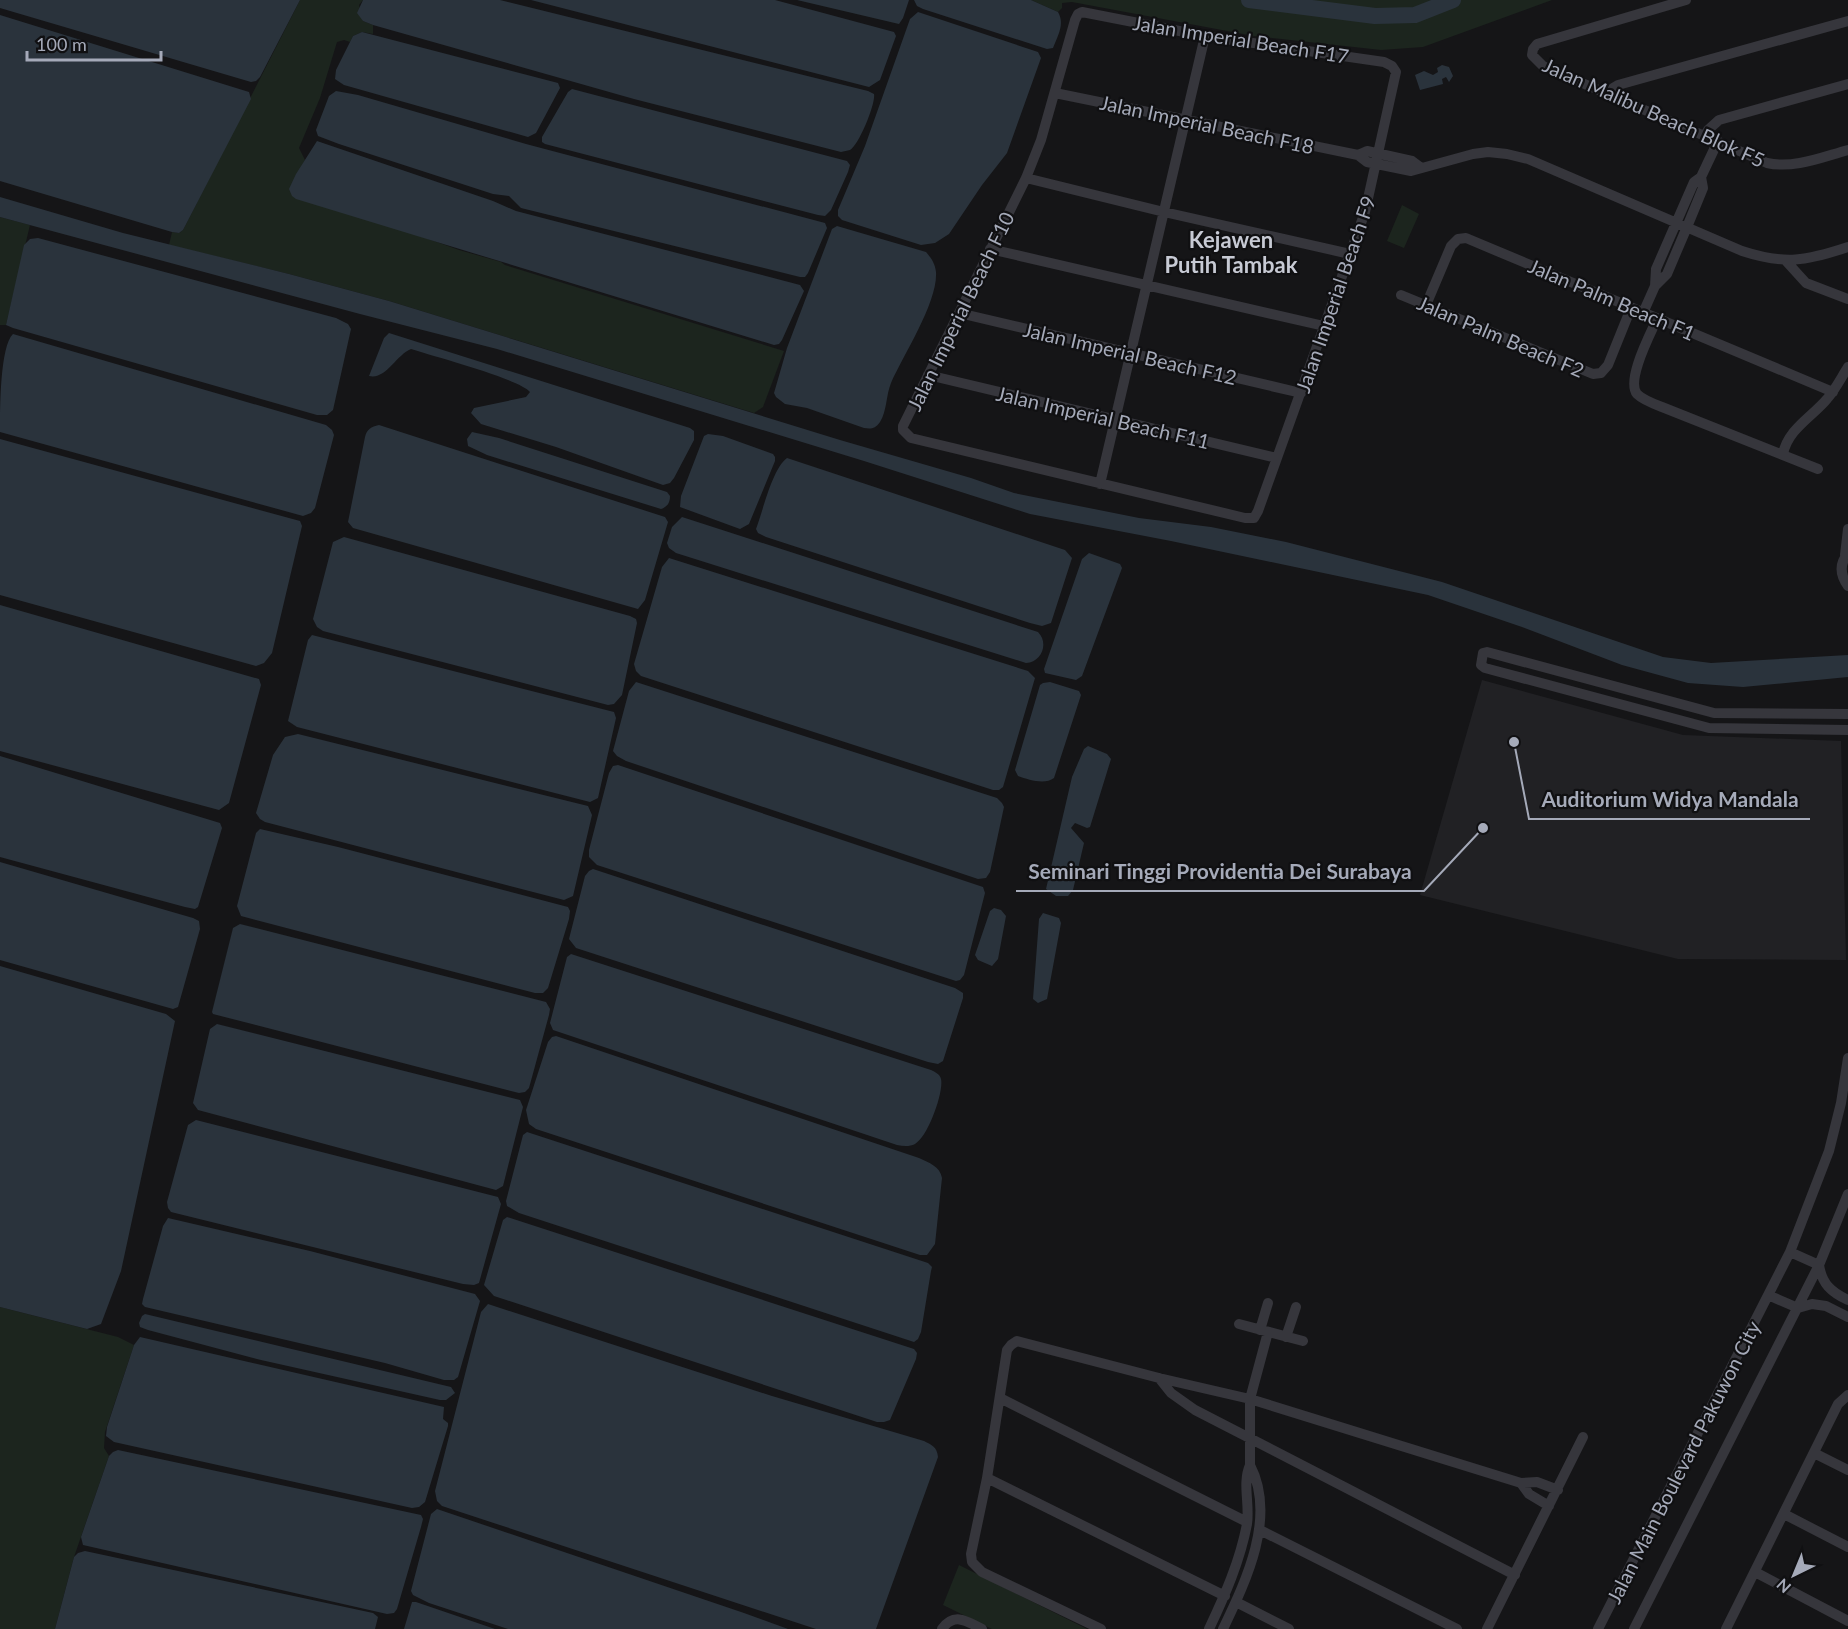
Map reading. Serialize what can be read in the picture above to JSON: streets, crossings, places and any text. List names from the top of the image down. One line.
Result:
{"streets":{"street":["Jalan Imperial Beach F17","Jalan Malibu Beach Blok F5","Jalan Imperial Beach F18","Jalan Imperial Beach F9","Jalan Palm Beach F1","Jalan Imperial Beach F10","Jalan Palm Beach F2","Jalan Imperial Beach F12","Jalan Imperial Beach F11","Jalan Main Boulevard Pakuwon City"]},"crossings":[["Jalan Imperial Beach F17","Jalan Imperial Beach F9"],["Jalan Imperial Beach F17","Jalan Imperial Beach F10"],["Jalan Imperial Beach F18","Jalan Imperial Beach F9"],["Jalan Imperial Beach F18","Jalan Imperial Beach F10"],["Jalan Imperial Beach F9","Jalan Imperial Beach F10"],["Jalan Imperial Beach F9","Jalan Imperial Beach F12"],["Jalan Imperial Beach F9","Jalan Imperial Beach F11"],["Jalan Palm Beach F1","Jalan Palm Beach F2"],["Jalan Imperial Beach F10","Jalan Imperial Beach F12"],["Jalan Imperial Beach F10","Jalan Imperial Beach F11"]],"districts":["Kejawen Putih Tambak"],"places":["Auditorium Widya Mandala","Seminari Tinggi Providentia Dei Surabaya"],"scale_bar":"100 m","north":"bottom left"}
